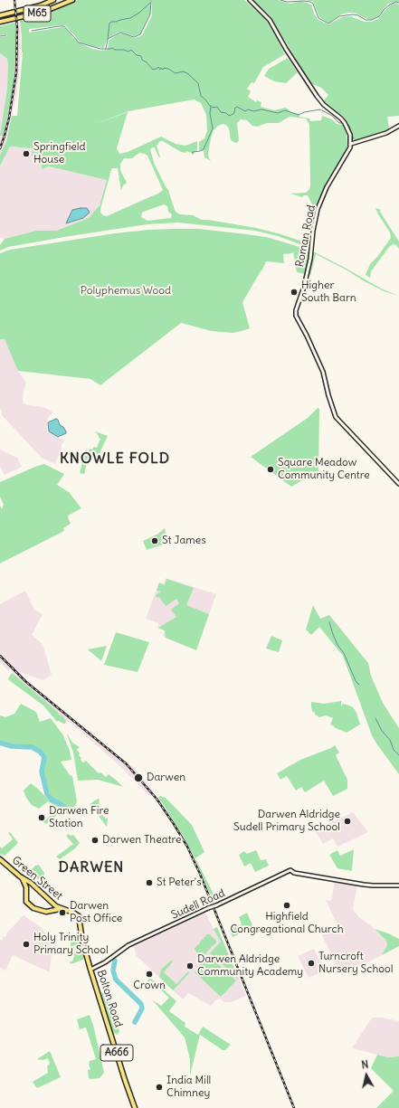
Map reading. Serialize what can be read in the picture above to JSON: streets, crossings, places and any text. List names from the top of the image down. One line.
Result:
{"streets":{"highway":["M65","Green Street","Bolton Road","A666"],"street":["Roman Road","Sudell Road"]},"crossings":[["Green Street","Bolton Road"],["Green Street","A666"],["Sudell Road","Bolton Road"],["Bolton Road","A666"]],"districts":["KNOWLE FOLD","DARWEN"],"parks":["Polyphemus Wood"],"places":["Springfield House","Higher South Barn","Square Meadow Community Centre","St James","Darwen","Darwen Fire Station","Darwen Aldridge Sudell Primary School","Darwen Theatre","St Peter's","Highfield Congregational Church","Darwen Post Office","Holy Trinity Primary School","Turncroft Nursery School","Darwen Aldridge Community Academy","Crown","India Mill Chimney"],"north":"top"}
